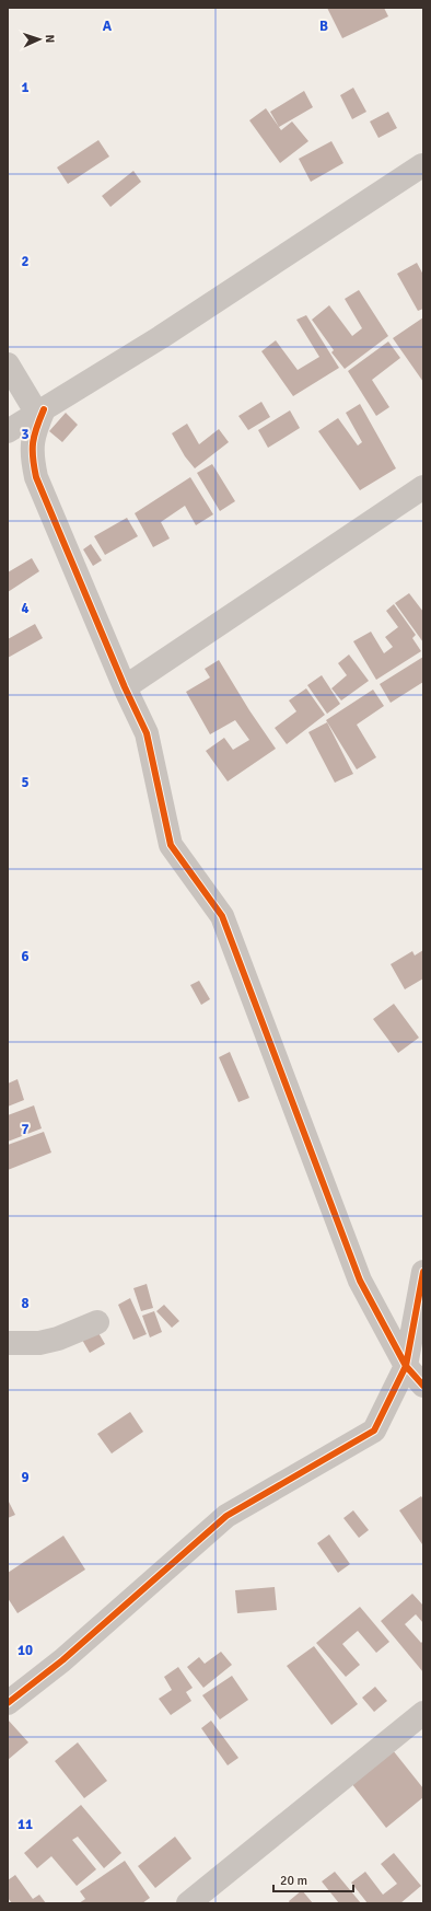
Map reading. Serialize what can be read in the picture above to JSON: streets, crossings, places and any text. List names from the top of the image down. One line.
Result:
{"scale_bar":"20 m","north":"right","grid":{"columns":["A","B"],"rows":["1","2","3","4","5","6","7","8","9","10","11"]}}
